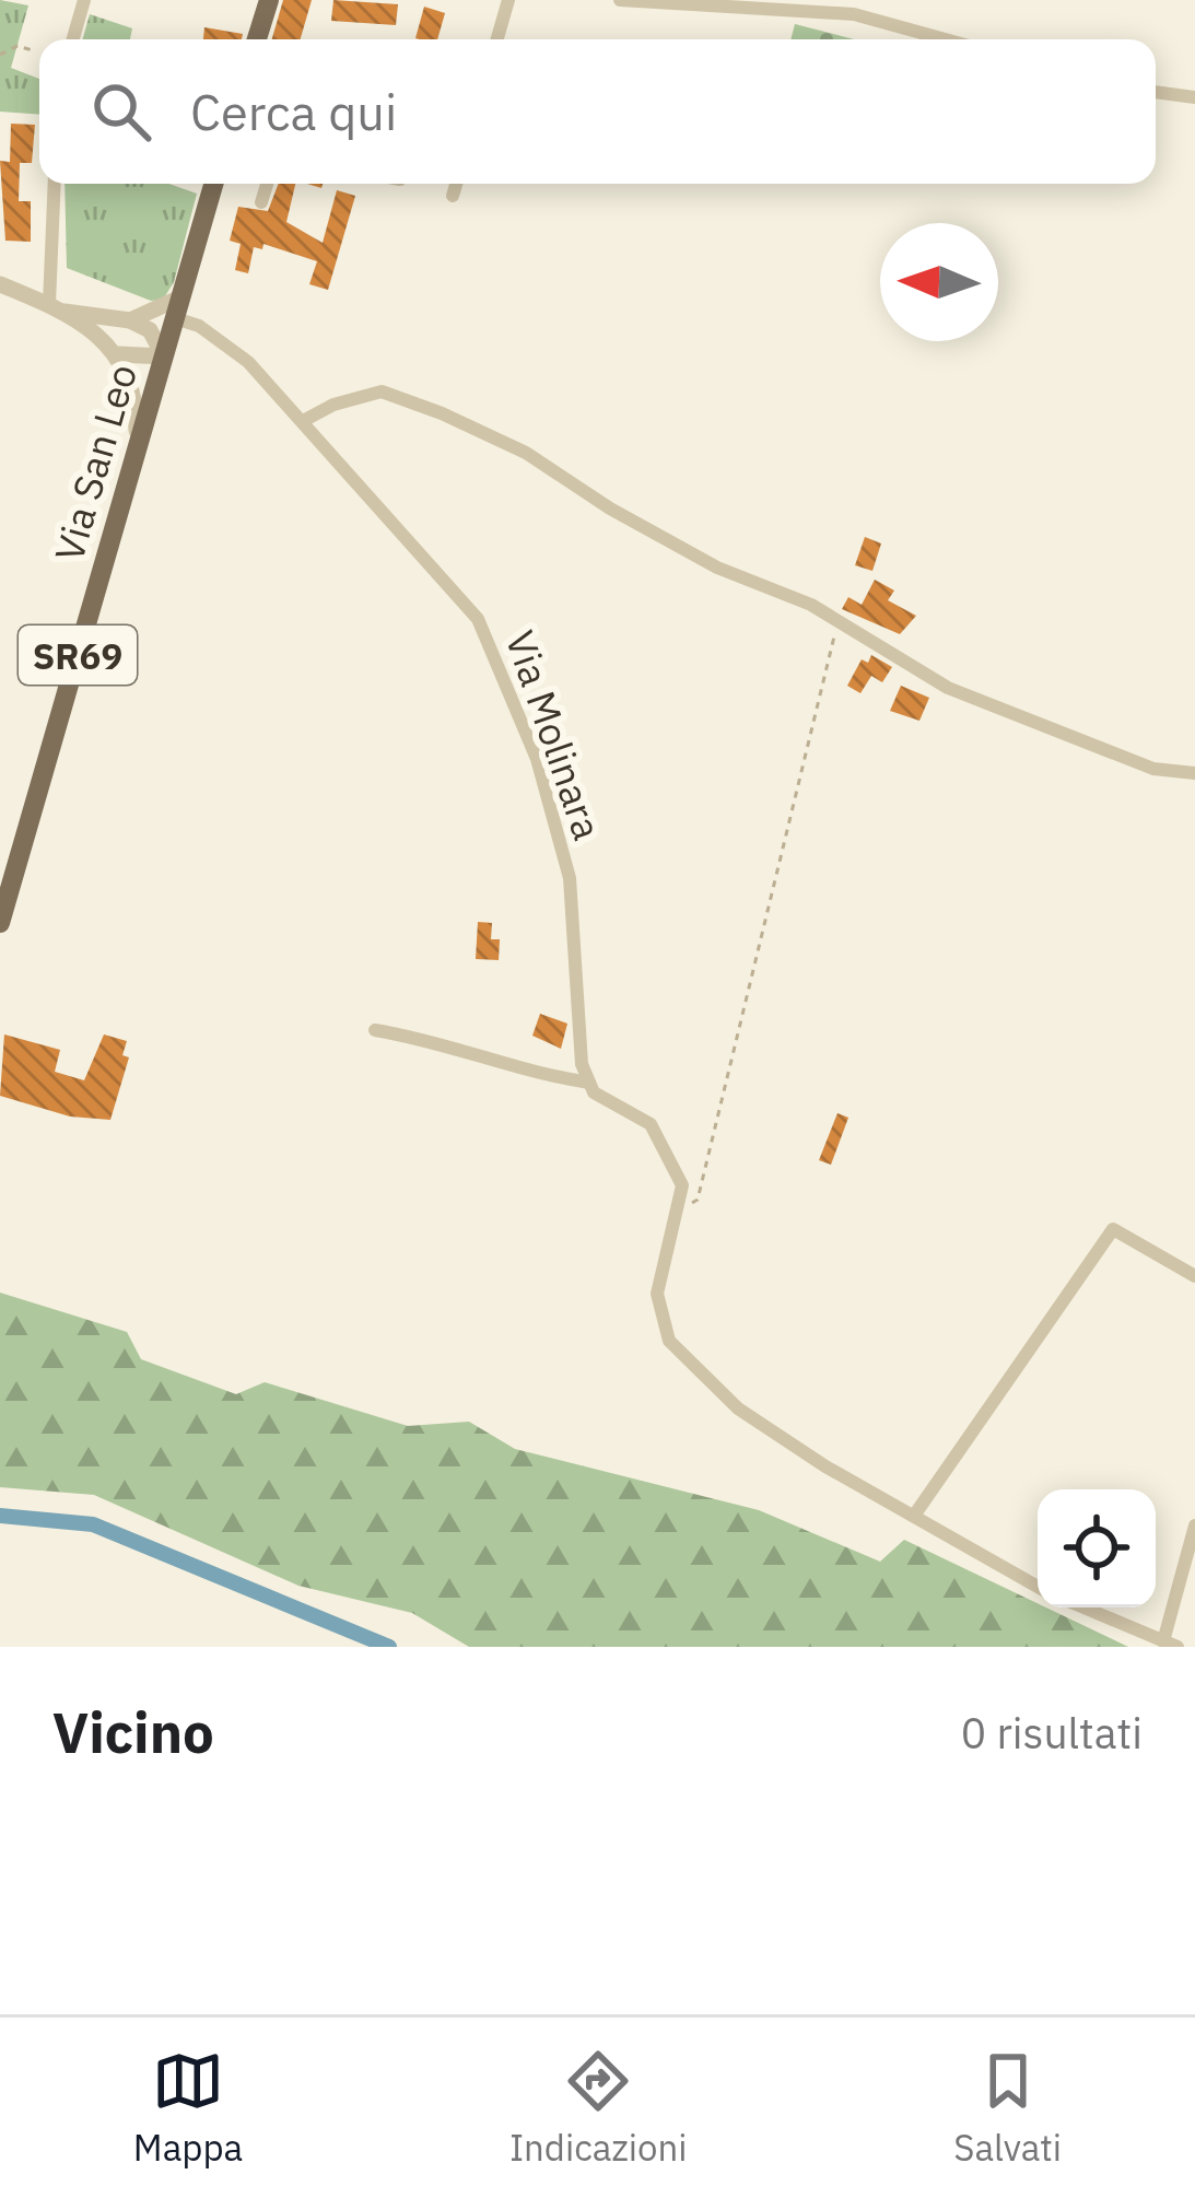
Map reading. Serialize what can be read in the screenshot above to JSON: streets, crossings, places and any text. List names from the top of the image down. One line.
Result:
{"streets":{"main road":["Via San Leo","SR69"],"street":["Via Molinara"]},"crossings":[["Via San Leo","Via Molinara"]],"north":"left","page":{"search":"Cerca qui","heading":["Vicino","0 risultati"],"nav":["Mappa","Indicazioni","Salvati"]}}
